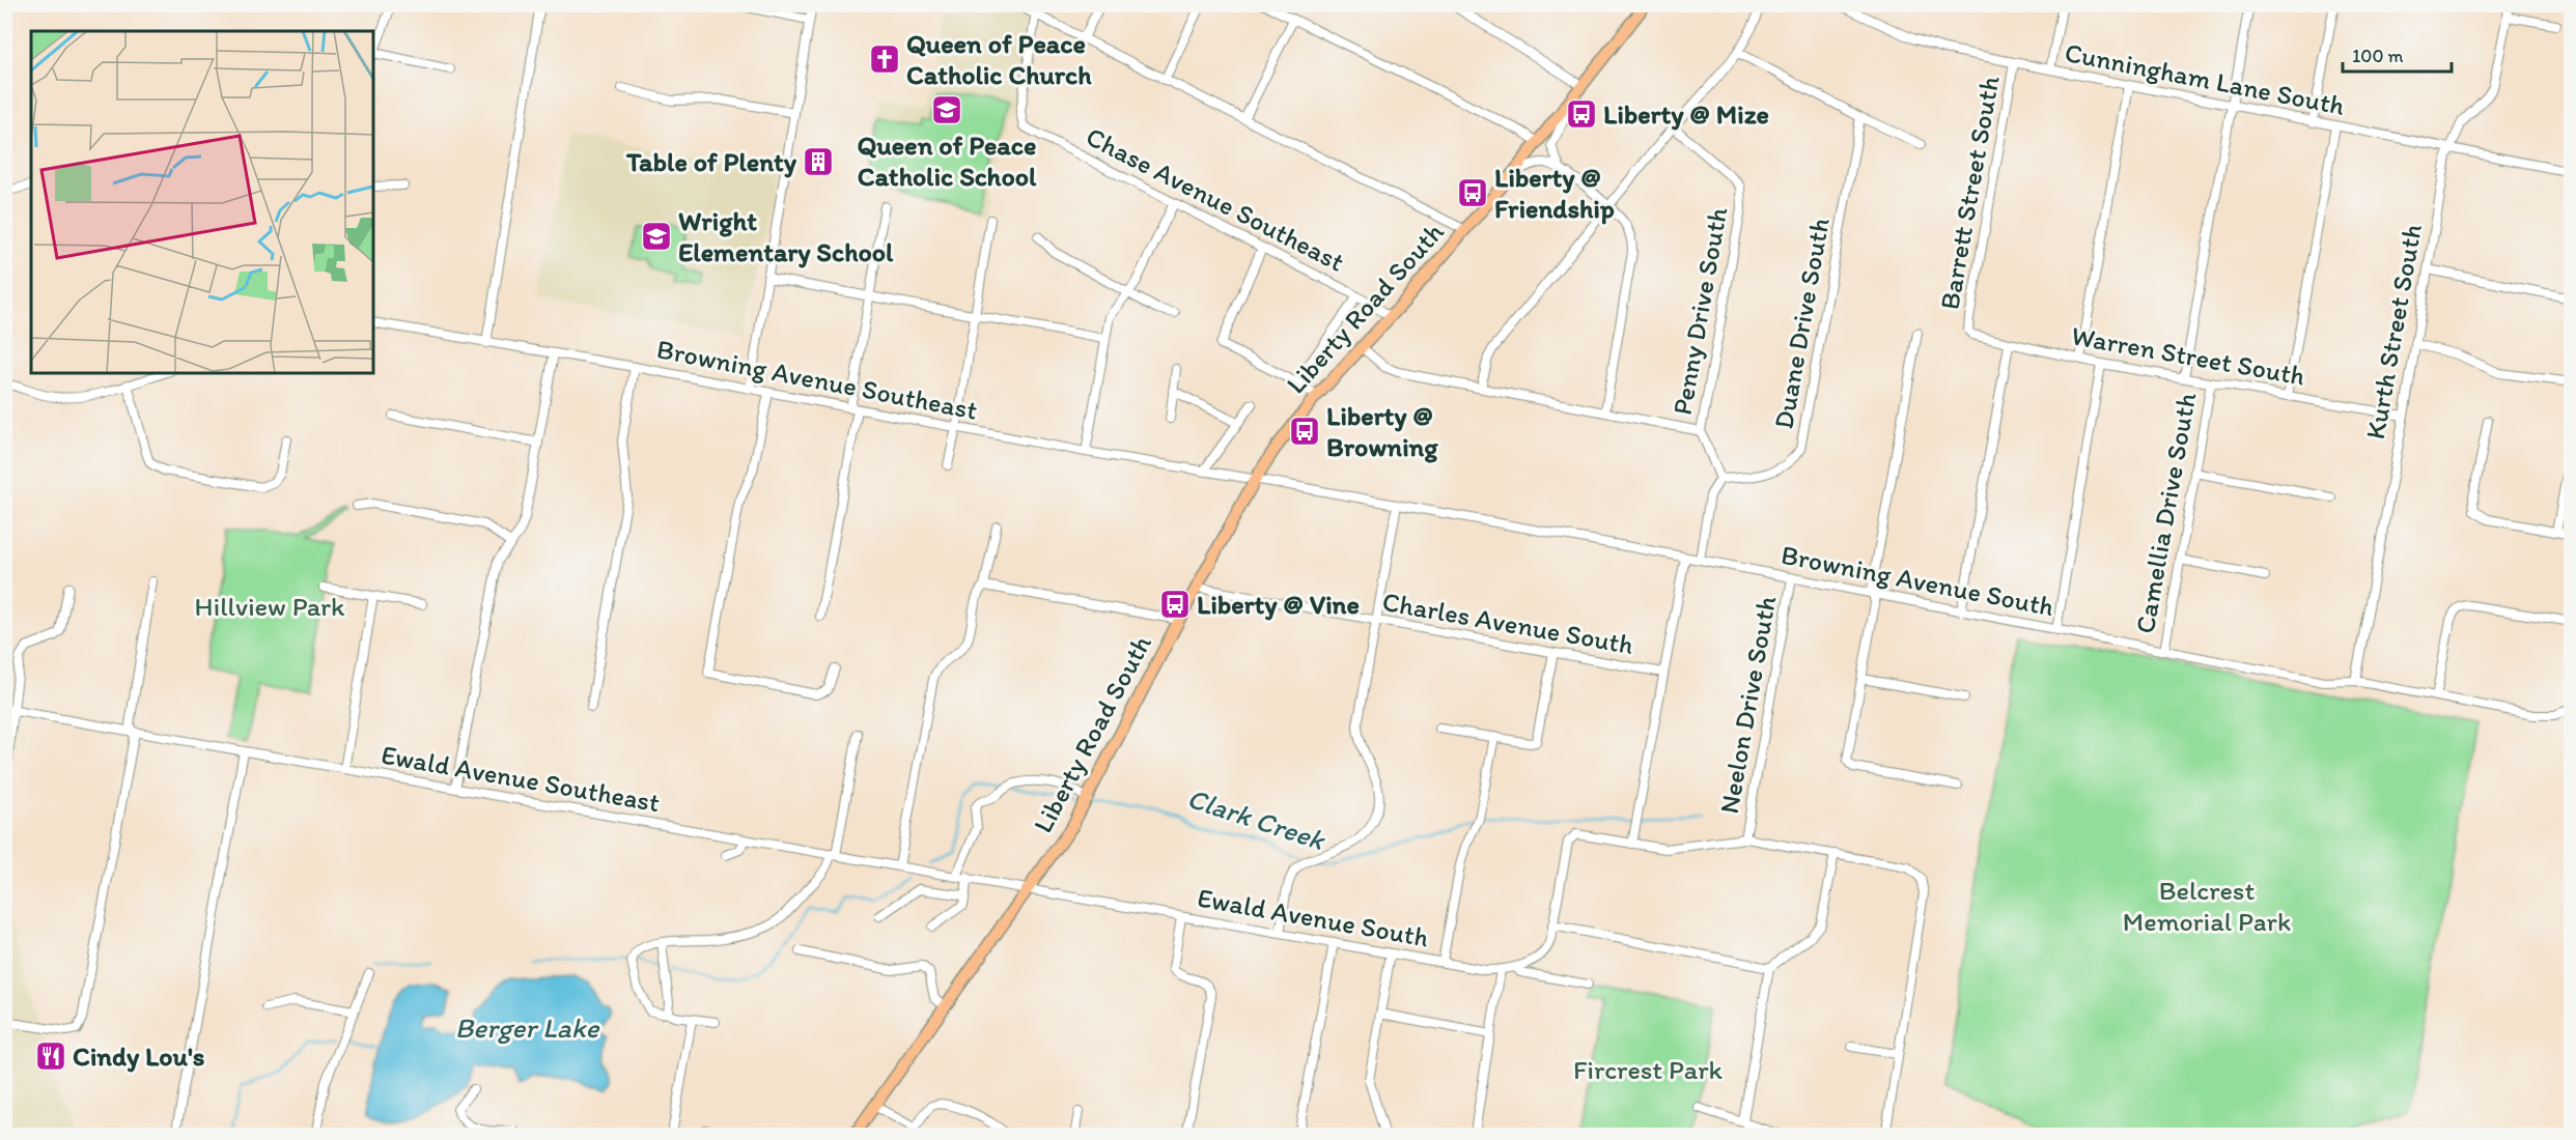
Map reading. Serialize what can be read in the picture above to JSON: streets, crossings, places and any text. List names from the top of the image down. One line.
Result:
{"streets":{"main road":["Liberty Road South"],"street":["Cunningham Lane South","Barrett Street South","Chase Avenue Southeast","Penny Drive South","Duane Drive South","Kurth Street South","Warren Street South","Browning Avenue Southeast","Camellia Drive South","Browning Avenue South","Charles Avenue South","Neelon Drive South","Ewald Avenue Southeast","Ewald Avenue South"]},"crossings":[["Cunningham Lane South","Barrett Street South"],["Cunningham Lane South","Kurth Street South"],["Cunningham Lane South","Camellia Drive South"],["Barrett Street South","Warren Street South"],["Chase Avenue Southeast","Liberty Road South"],["Liberty Road South","Browning Avenue Southeast"],["Liberty Road South","Browning Avenue South"],["Liberty Road South","Charles Avenue South"],["Liberty Road South","Ewald Avenue Southeast"],["Liberty Road South","Ewald Avenue South"],["Penny Drive South","Duane Drive South"],["Kurth Street South","Warren Street South"],["Kurth Street South","Browning Avenue South"],["Warren Street South","Camellia Drive South"],["Browning Avenue Southeast","Browning Avenue South"],["Camellia Drive South","Browning Avenue South"],["Browning Avenue South","Neelon Drive South"],["Ewald Avenue Southeast","Ewald Avenue South"]],"water":["Clark Creek","Berger Lake"],"parks":["Hillview Park","Belcrest Memorial Park","Fircrest Park"],"places":{"church":["Queen of Peace Catholic Church"],"school or university":["Queen of Peace Catholic School","Wright Elementary School"],"bus stop":["Liberty @ Mize","Liberty @ Friendship","Liberty @ Browning","Liberty @ Vine"],"building":["Table of Plenty"],"restaurant":["Cindy Lou's"]},"scale_bar":"100 m"}
